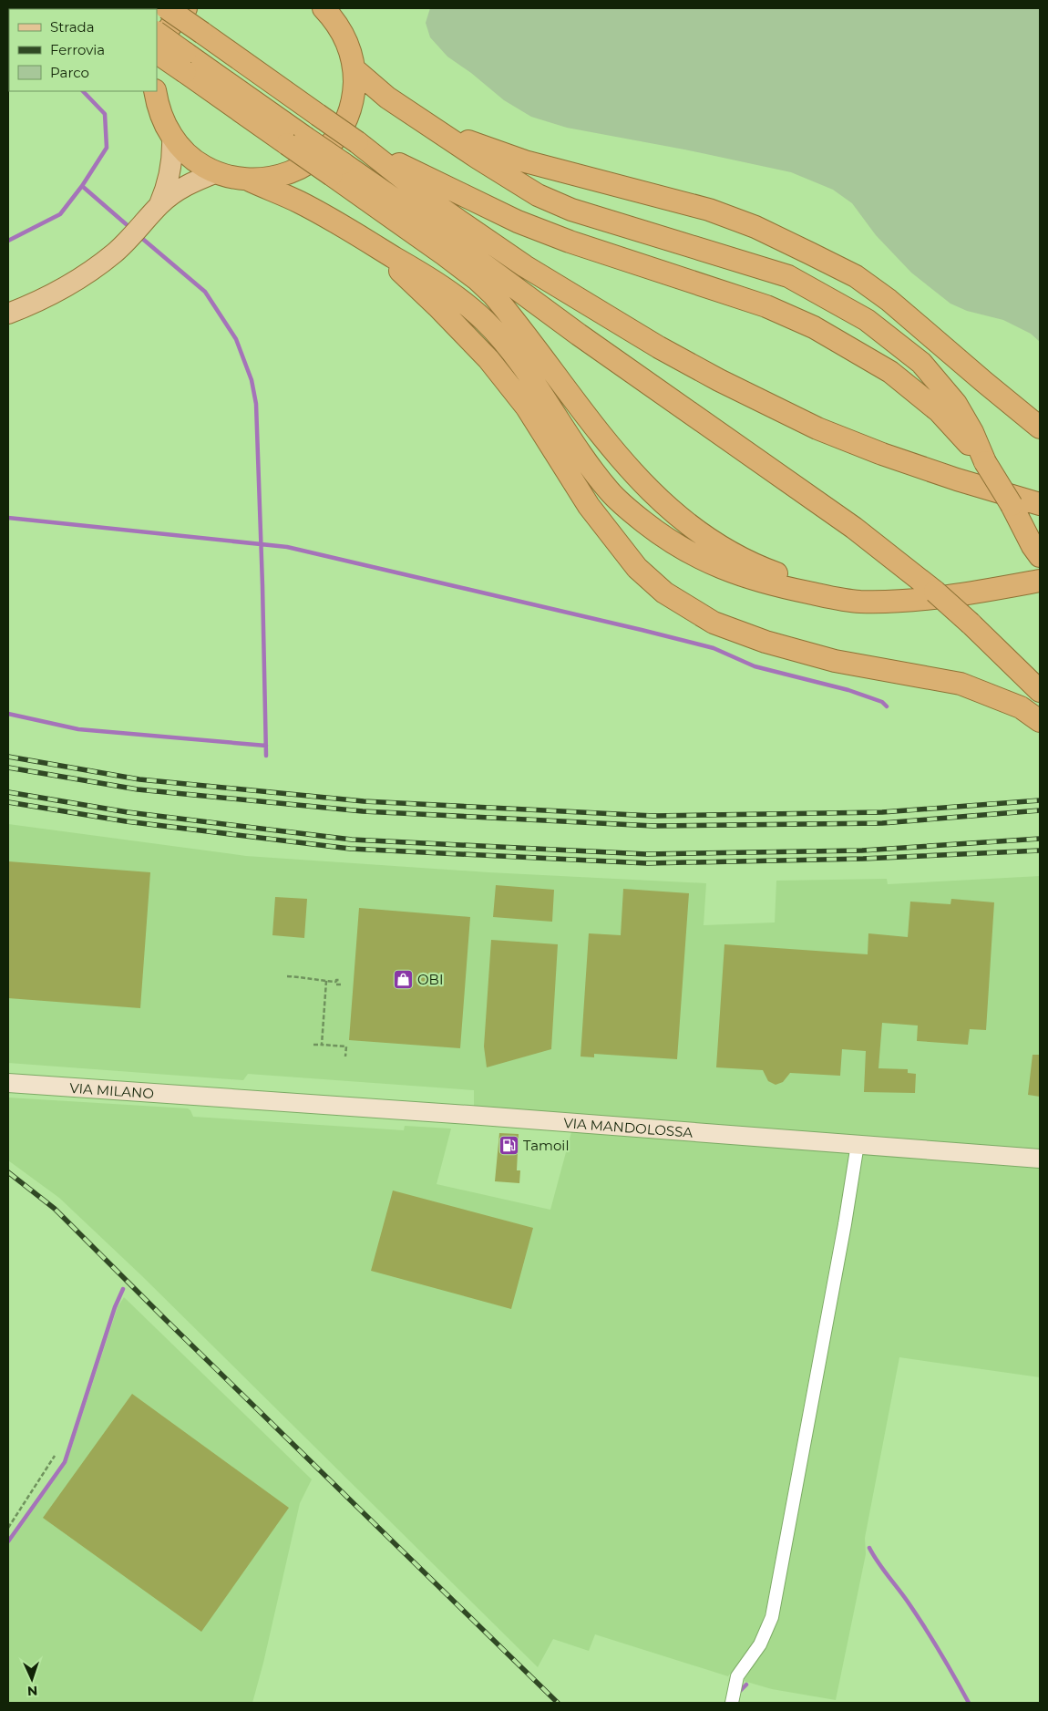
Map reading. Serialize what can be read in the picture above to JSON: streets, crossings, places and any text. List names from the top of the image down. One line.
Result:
{"streets":{"main road":["VIA MILANO","VIA MANDOLOSSA"]},"crossings":[["VIA MILANO","VIA MANDOLOSSA"]],"places":{"shop":["OBI"],"fuel station":["Tamoil"]},"legend":["Strada","Ferrovia","Parco"],"north":"bottom"}
